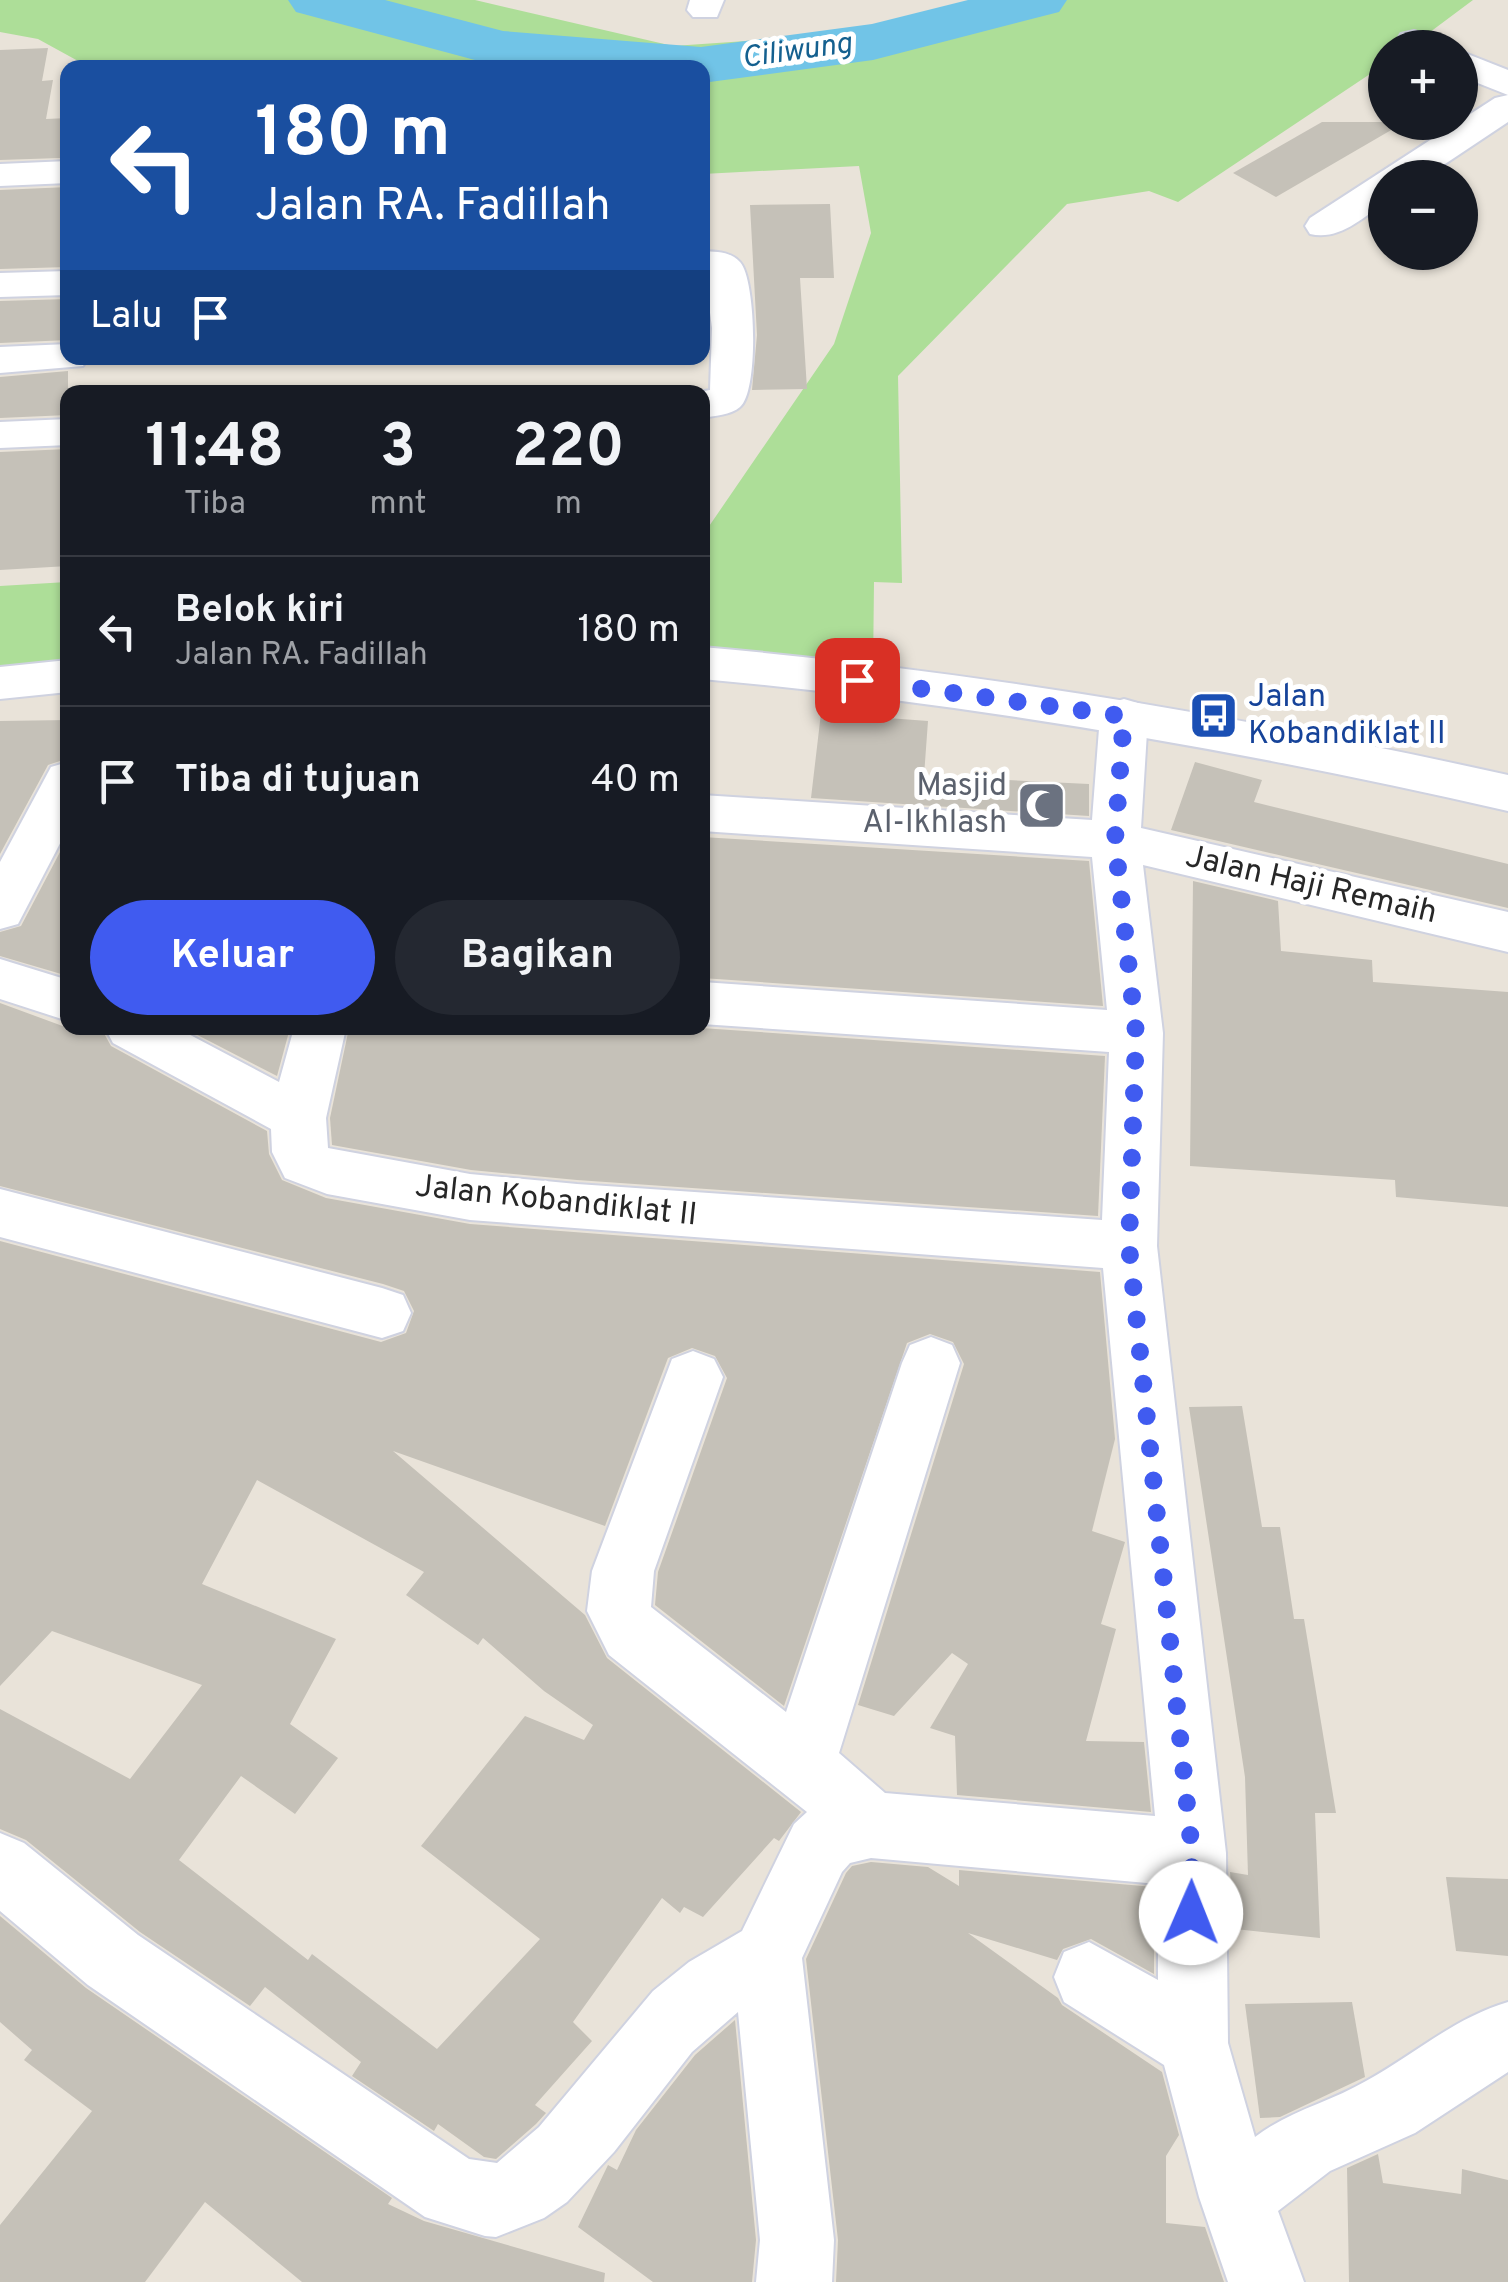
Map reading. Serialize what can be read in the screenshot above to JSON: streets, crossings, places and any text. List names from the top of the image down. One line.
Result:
{"streets":{"street":["Jalan Haji Remaih","Jalan Kobandiklat II"]},"water":["Ciliwung"],"places":{"bus stop":["Jalan Kobandiklat II"],"mosque":["Masjid Al-Ikhlash"]},"page":{"map_buttons":["+","−"],"turn":["180 m","Jalan RA. Fadillah"],"then":"Lalu","eta":["11:48","Tiba","3","mnt","220","m"],"list":[{"name":"Belok kiri","note":"Jalan RA. Fadillah","value":"180 m"},{"name":"Tiba di tujuan","value":"40 m"}],"buttons":["Keluar","Bagikan"]}}
